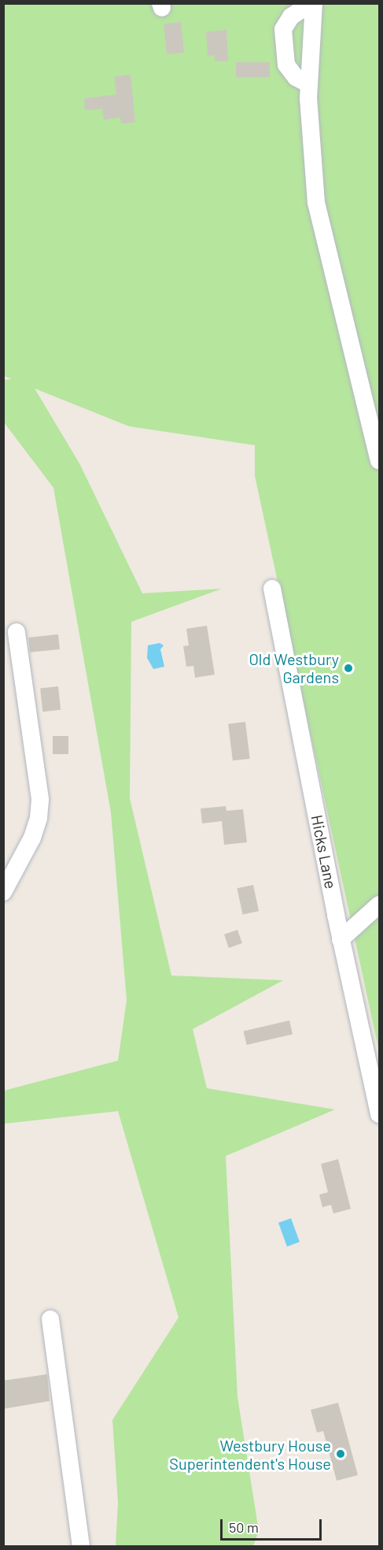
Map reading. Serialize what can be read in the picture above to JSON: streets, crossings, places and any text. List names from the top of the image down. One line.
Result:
{"streets":{"street":["Hicks Lane"]},"places":["Old Westbury Gardens","Westbury House Superintendent's House"],"scale_bar":"50 m"}
